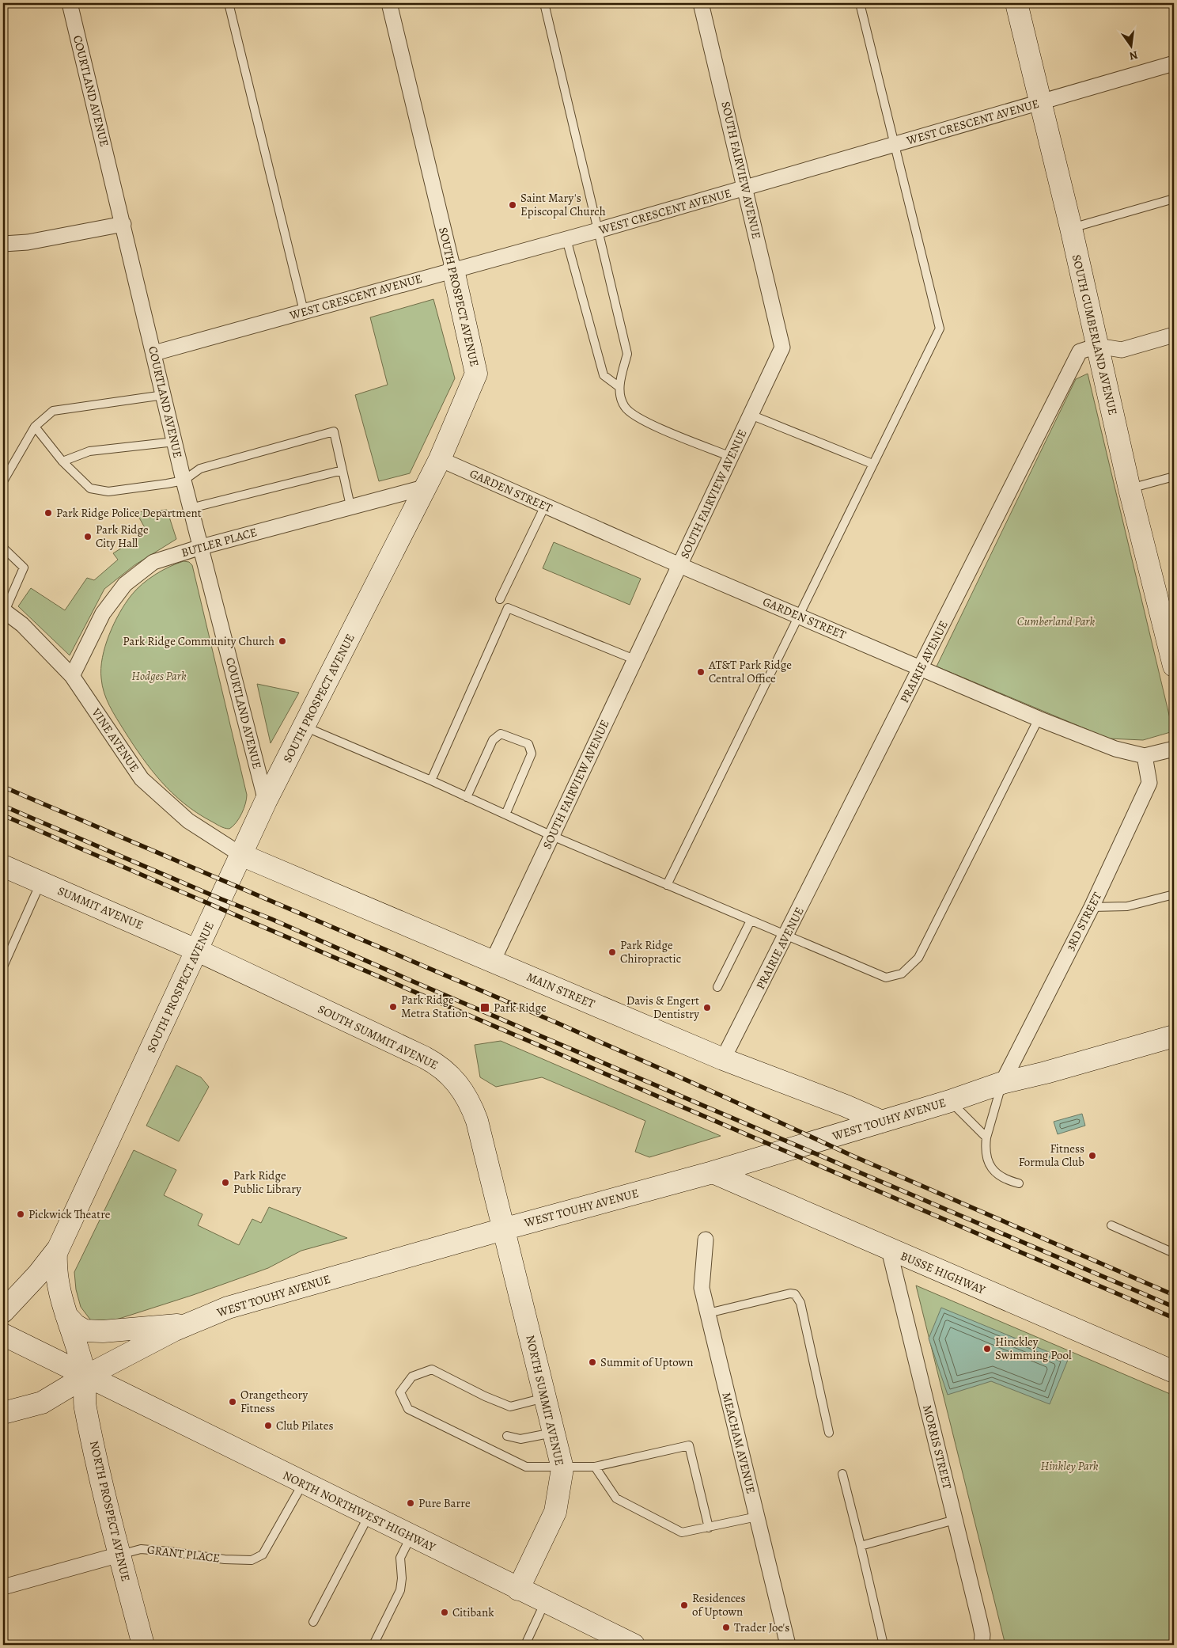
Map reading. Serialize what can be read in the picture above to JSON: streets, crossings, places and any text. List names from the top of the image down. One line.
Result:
{"streets":{"street":["COURTLAND AVENUE","WEST CRESCENT AVENUE","SOUTH FAIRVIEW AVENUE","SOUTH PROSPECT AVENUE","SOUTH CUMBERLAND AVENUE","GARDEN STREET","BUTLER PLACE","PRAIRIE AVENUE","VINE AVENUE","SUMMIT AVENUE","3RD STREET","MAIN STREET","SOUTH SUMMIT AVENUE","WEST TOUHY AVENUE","BUSSE HIGHWAY","NORTH SUMMIT AVENUE","MEACHAM AVENUE","MORRIS STREET","NORTH PROSPECT AVENUE","NORTH NORTHWEST HIGHWAY","GRANT PLACE"]},"crossings":[["COURTLAND AVENUE","WEST CRESCENT AVENUE"],["COURTLAND AVENUE","SOUTH PROSPECT AVENUE"],["COURTLAND AVENUE","BUTLER PLACE"],["WEST CRESCENT AVENUE","SOUTH FAIRVIEW AVENUE"],["WEST CRESCENT AVENUE","SOUTH PROSPECT AVENUE"],["WEST CRESCENT AVENUE","SOUTH CUMBERLAND AVENUE"],["SOUTH FAIRVIEW AVENUE","GARDEN STREET"],["SOUTH FAIRVIEW AVENUE","MAIN STREET"],["SOUTH PROSPECT AVENUE","GARDEN STREET"],["SOUTH PROSPECT AVENUE","BUTLER PLACE"],["SOUTH PROSPECT AVENUE","VINE AVENUE"],["SOUTH PROSPECT AVENUE","SUMMIT AVENUE"],["SOUTH PROSPECT AVENUE","MAIN STREET"],["SOUTH PROSPECT AVENUE","SOUTH SUMMIT AVENUE"],["SOUTH PROSPECT AVENUE","WEST TOUHY AVENUE"],["SOUTH PROSPECT AVENUE","NORTH PROSPECT AVENUE"],["SOUTH PROSPECT AVENUE","NORTH NORTHWEST HIGHWAY"],["SOUTH CUMBERLAND AVENUE","PRAIRIE AVENUE"],["GARDEN STREET","PRAIRIE AVENUE"],["GARDEN STREET","3RD STREET"],["BUTLER PLACE","VINE AVENUE"],["PRAIRIE AVENUE","MAIN STREET"],["VINE AVENUE","MAIN STREET"],["SUMMIT AVENUE","SOUTH SUMMIT AVENUE"],["3RD STREET","WEST TOUHY AVENUE"],["MAIN STREET","WEST TOUHY AVENUE"],["SOUTH SUMMIT AVENUE","WEST TOUHY AVENUE"],["SOUTH SUMMIT AVENUE","NORTH SUMMIT AVENUE"],["WEST TOUHY AVENUE","BUSSE HIGHWAY"],["WEST TOUHY AVENUE","NORTH SUMMIT AVENUE"],["WEST TOUHY AVENUE","NORTH PROSPECT AVENUE"],["WEST TOUHY AVENUE","NORTH NORTHWEST HIGHWAY"],["BUSSE HIGHWAY","MORRIS STREET"],["NORTH SUMMIT AVENUE","NORTH NORTHWEST HIGHWAY"],["NORTH PROSPECT AVENUE","NORTH NORTHWEST HIGHWAY"],["NORTH PROSPECT AVENUE","GRANT PLACE"],["NORTH NORTHWEST HIGHWAY","GRANT PLACE"]],"parks":["Cumberland Park","Hodges Park","Hinkley Park"],"places":{"other":["Saint Mary's Episcopal Church","Park Ridge Police Department","Park Ridge City Hall","Park Ridge Community Church","AT&T Park Ridge Central Office","Park Ridge Chiropractic","Park Ridge Metra Station","Davis & Engert Dentistry","Fitness Formula Club","Park Ridge Public Library","Pickwick Theatre","Hinckley Swimming Pool","Summit of Uptown","Orangetheory Fitness","Club Pilates","Pure Barre","Residences of Uptown","Citibank","Trader Joe's"],"transit":["Park Ridge"]},"north":"bottom"}
